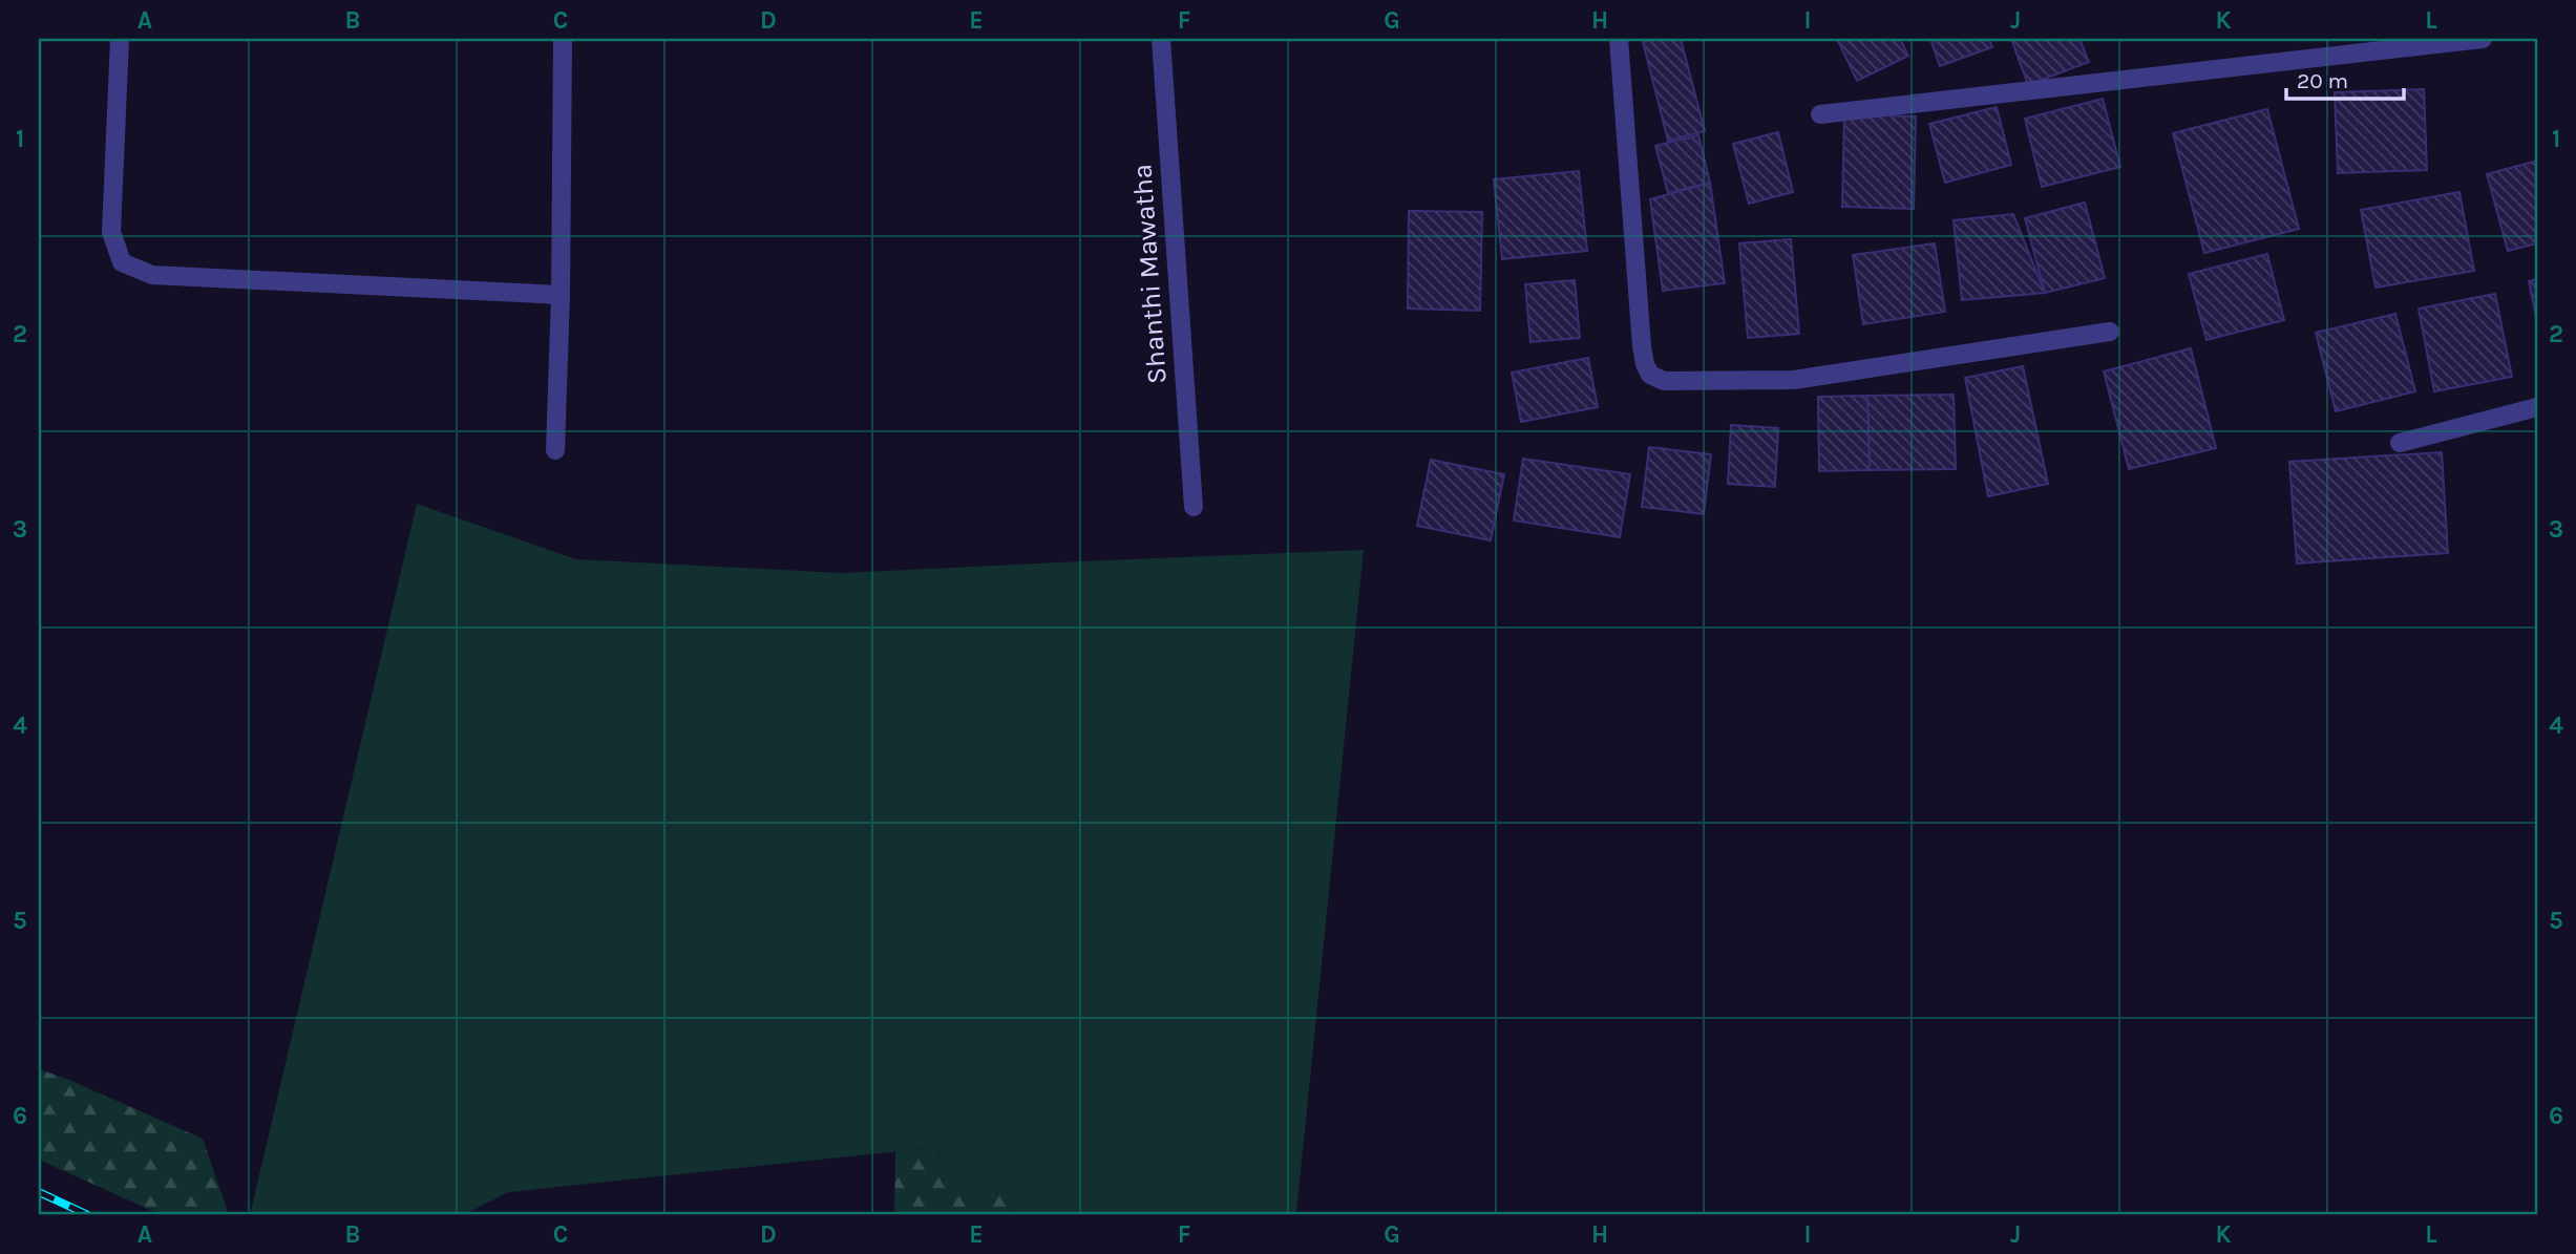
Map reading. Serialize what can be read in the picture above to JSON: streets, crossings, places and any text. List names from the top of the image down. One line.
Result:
{"streets":{"street":["Shanthi Mawatha"]},"scale_bar":"20 m","grid":{"columns":["A","B","C","D","E","F","G","H","I","J","K","L"],"rows":["1","2","3","4","5","6"]}}
